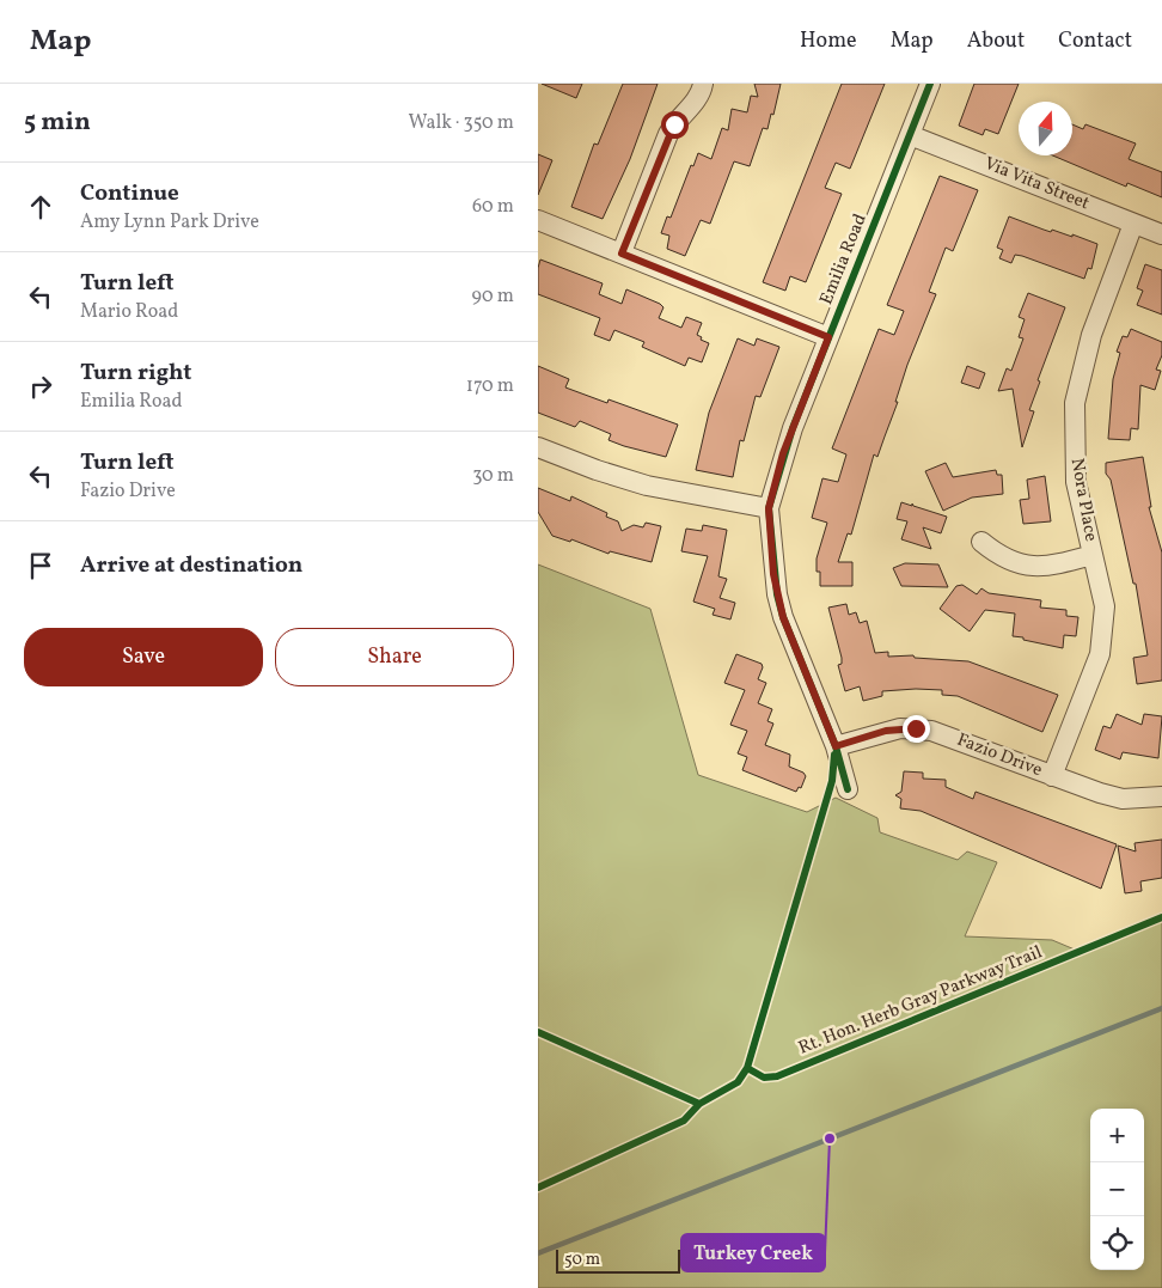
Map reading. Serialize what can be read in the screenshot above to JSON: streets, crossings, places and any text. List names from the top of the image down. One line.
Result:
{"streets":{"street":["Via Vita Street","Emilia Road","Nora Place","Fazio Drive"],"cycle path":["Rt. Hon. Herb Gray Parkway Trail"]},"crossings":[["Via Vita Street","Emilia Road"],["Via Vita Street","Nora Place"],["Emilia Road","Fazio Drive"],["Nora Place","Fazio Drive"]],"places":["Turkey Creek"],"scale_bar":"50 m","north":"top","page":{"header":"Map","nav":["Home","Map","About","Contact"],"heading":["5 min","Walk · 350 m"],"list":[["Continue","Amy Lynn Park Drive","60 m"],["Turn left","Mario Road","90 m"],["Turn right","Emilia Road","170 m"],["Turn left","Fazio Drive","30 m"],"Arrive at destination"],"buttons":["Save","Share"],"map_buttons":["+","−"],"scale":"50 m"}}
